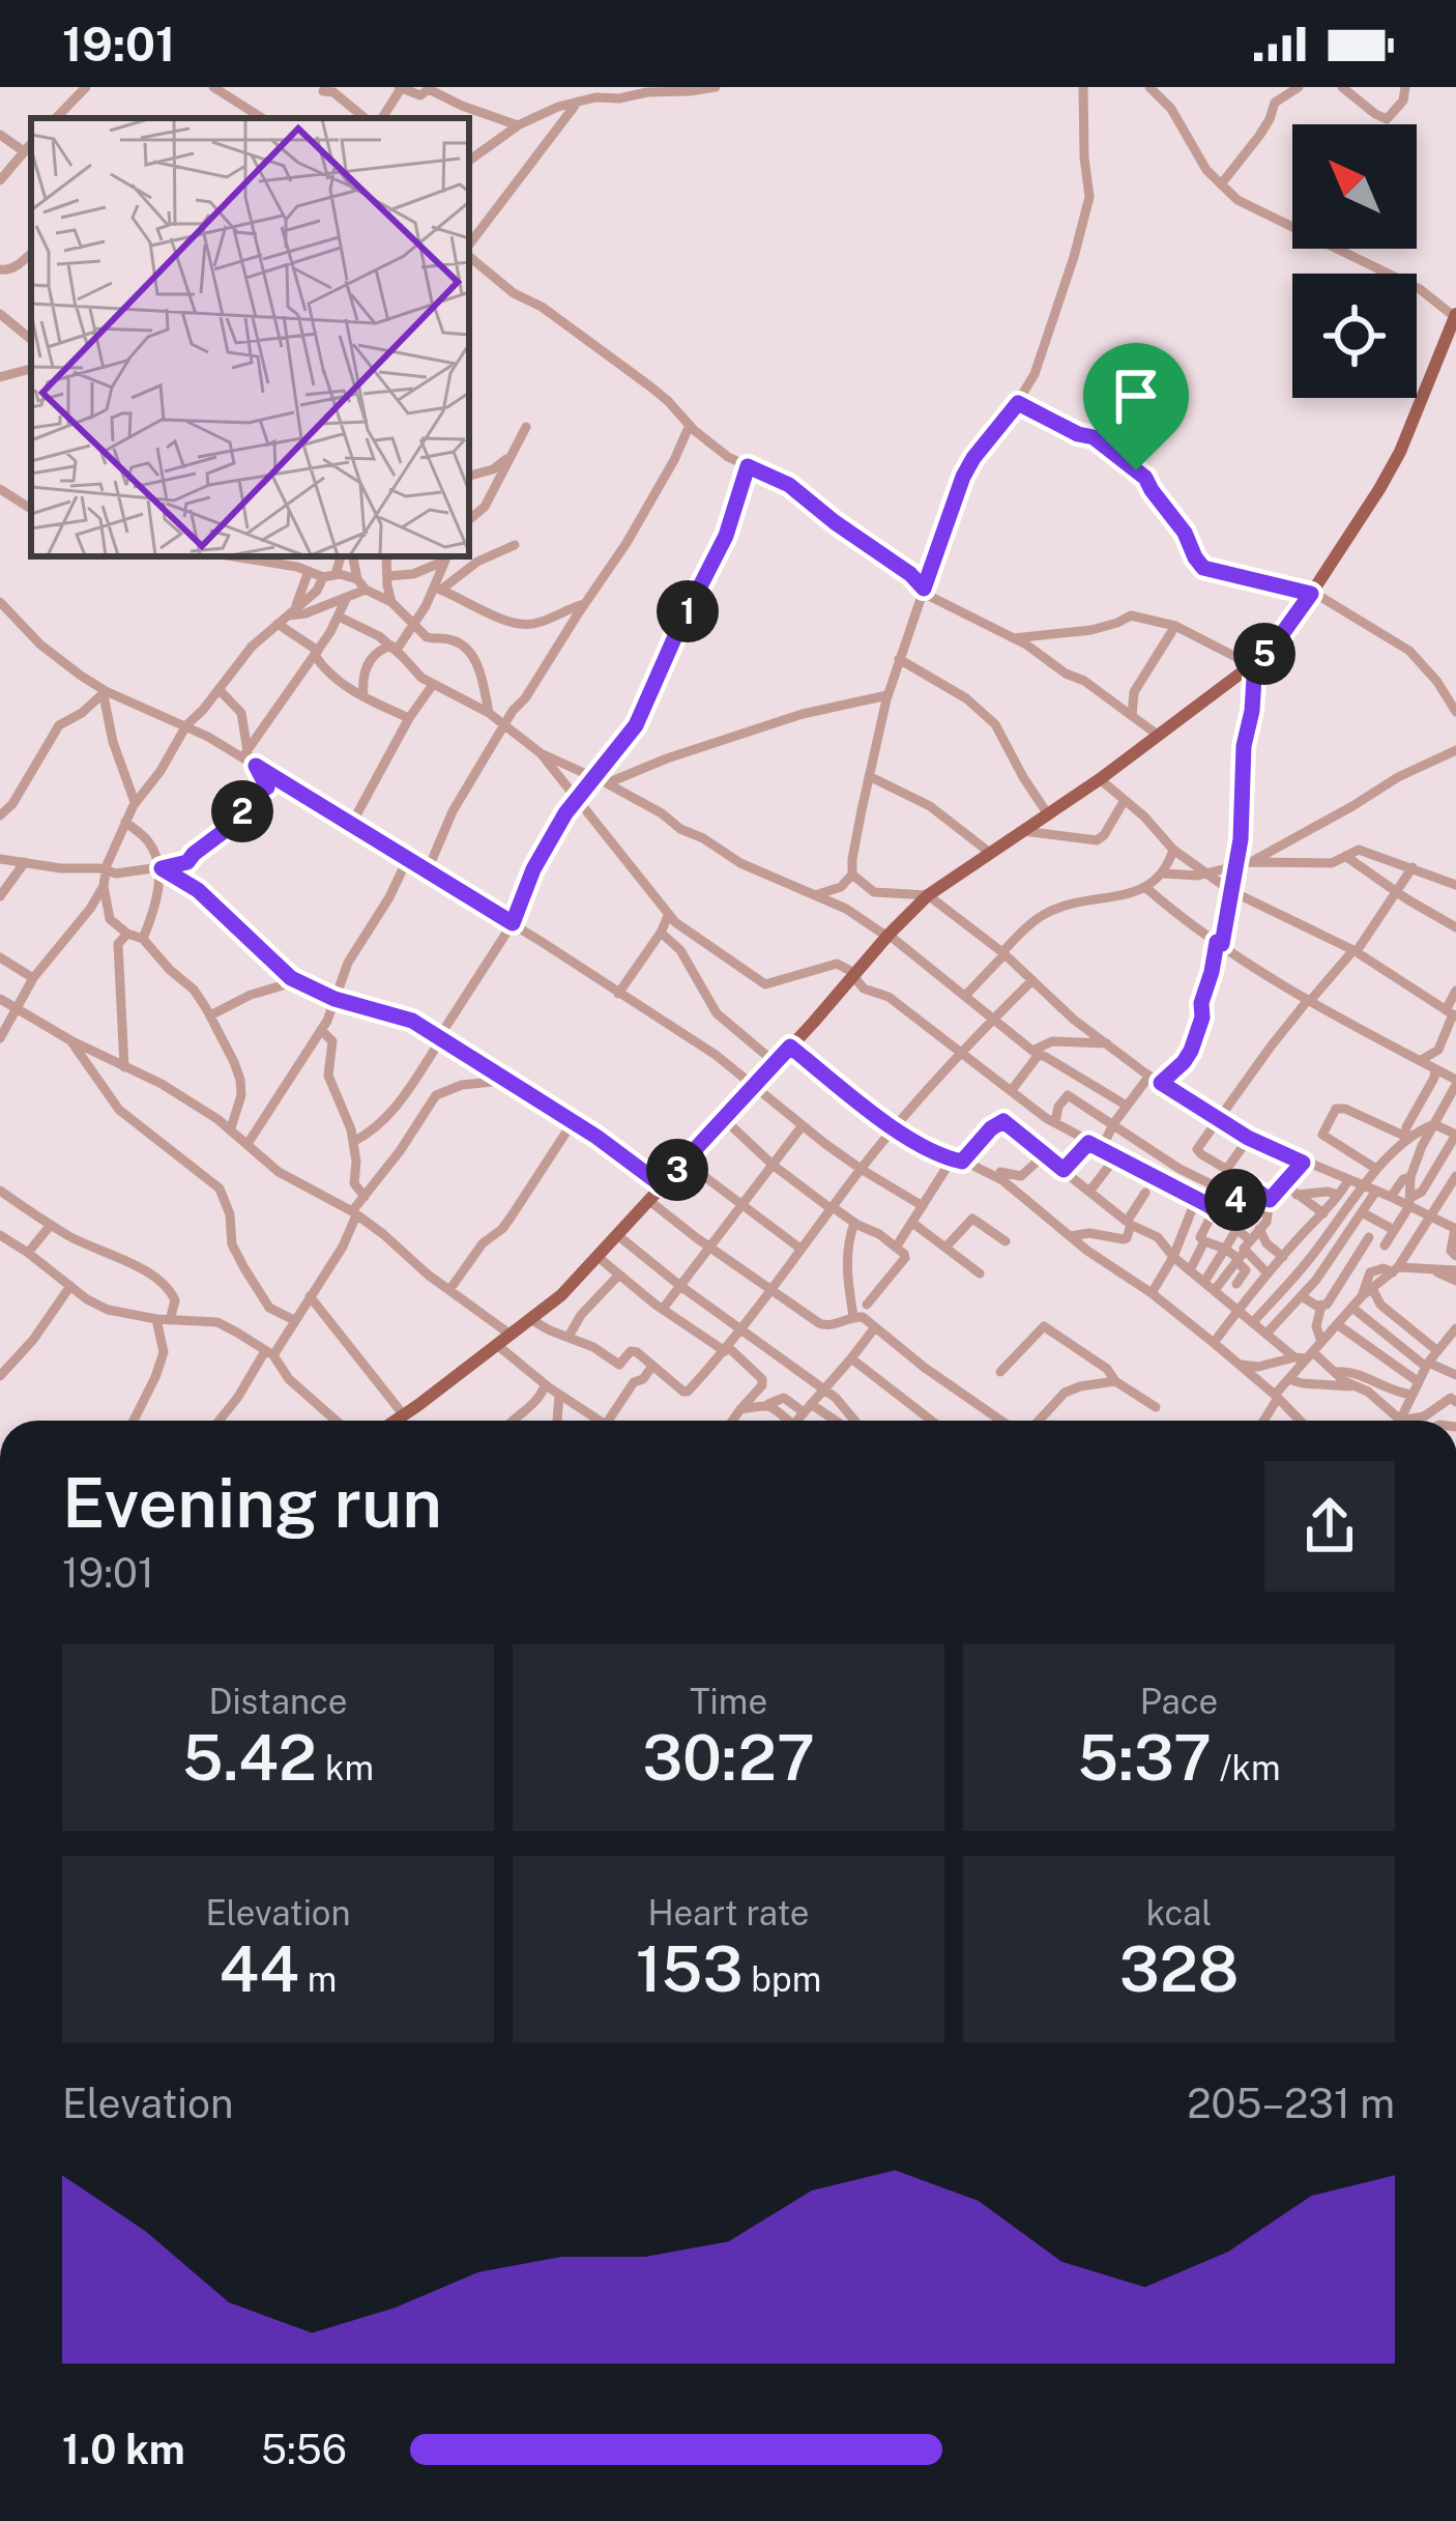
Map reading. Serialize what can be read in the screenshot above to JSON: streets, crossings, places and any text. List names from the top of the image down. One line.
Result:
{"north":"top left","page":{"status":"19:01","pins":["1","5","2","3","4"],"heading":["Evening run","19:01"],"stats":[["Distance","5.42 km"],["Time","30:27"],["Pace","5:37 /km"],["Elevation","44 m"],["Heart rate","153 bpm"],["kcal","328"]],"chart":["Elevation","205–231 m"],"list":[{"name":"1.0 km","note":"5:56"}]}}
